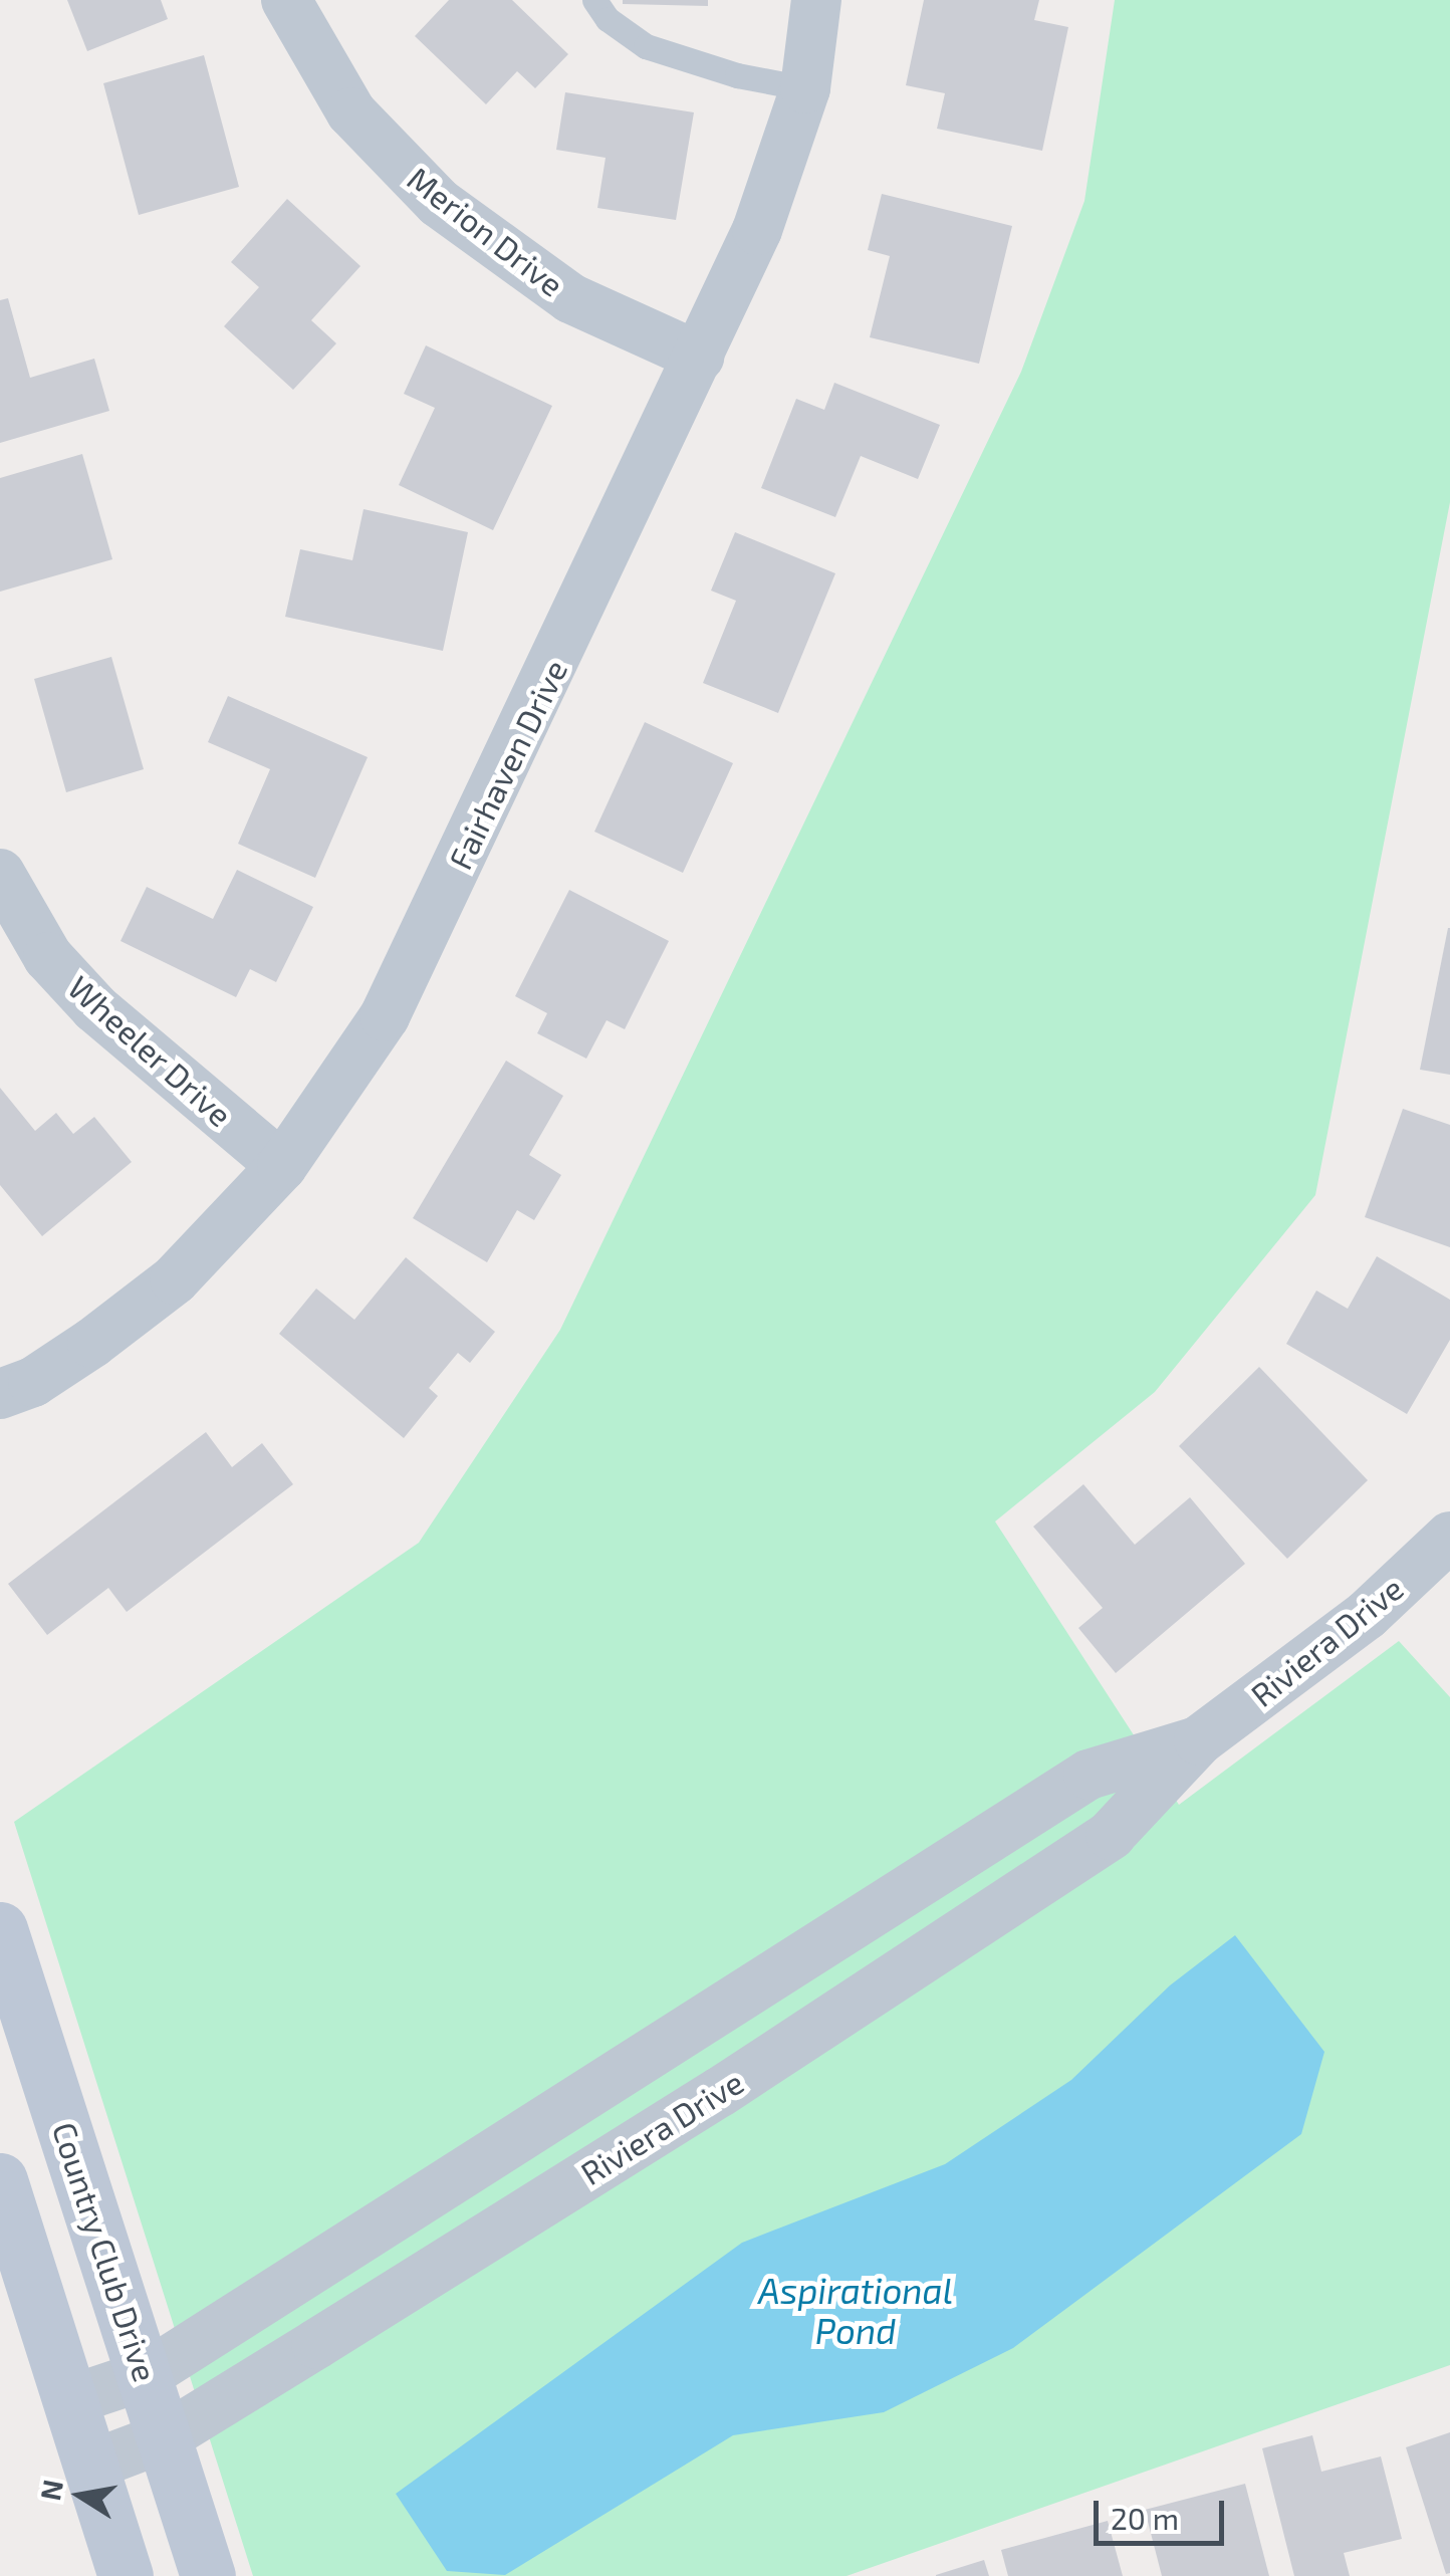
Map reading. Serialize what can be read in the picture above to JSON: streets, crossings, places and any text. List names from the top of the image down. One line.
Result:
{"streets":{"main road":["Country Club Drive"],"street":["Merion Drive","Fairhaven Drive","Wheeler Drive","Riviera Drive"]},"crossings":[["Merion Drive","Fairhaven Drive"],["Fairhaven Drive","Wheeler Drive"],["Riviera Drive","Country Club Drive"]],"water":["Aspirational Pond"],"scale_bar":"20 m","north":"left"}
